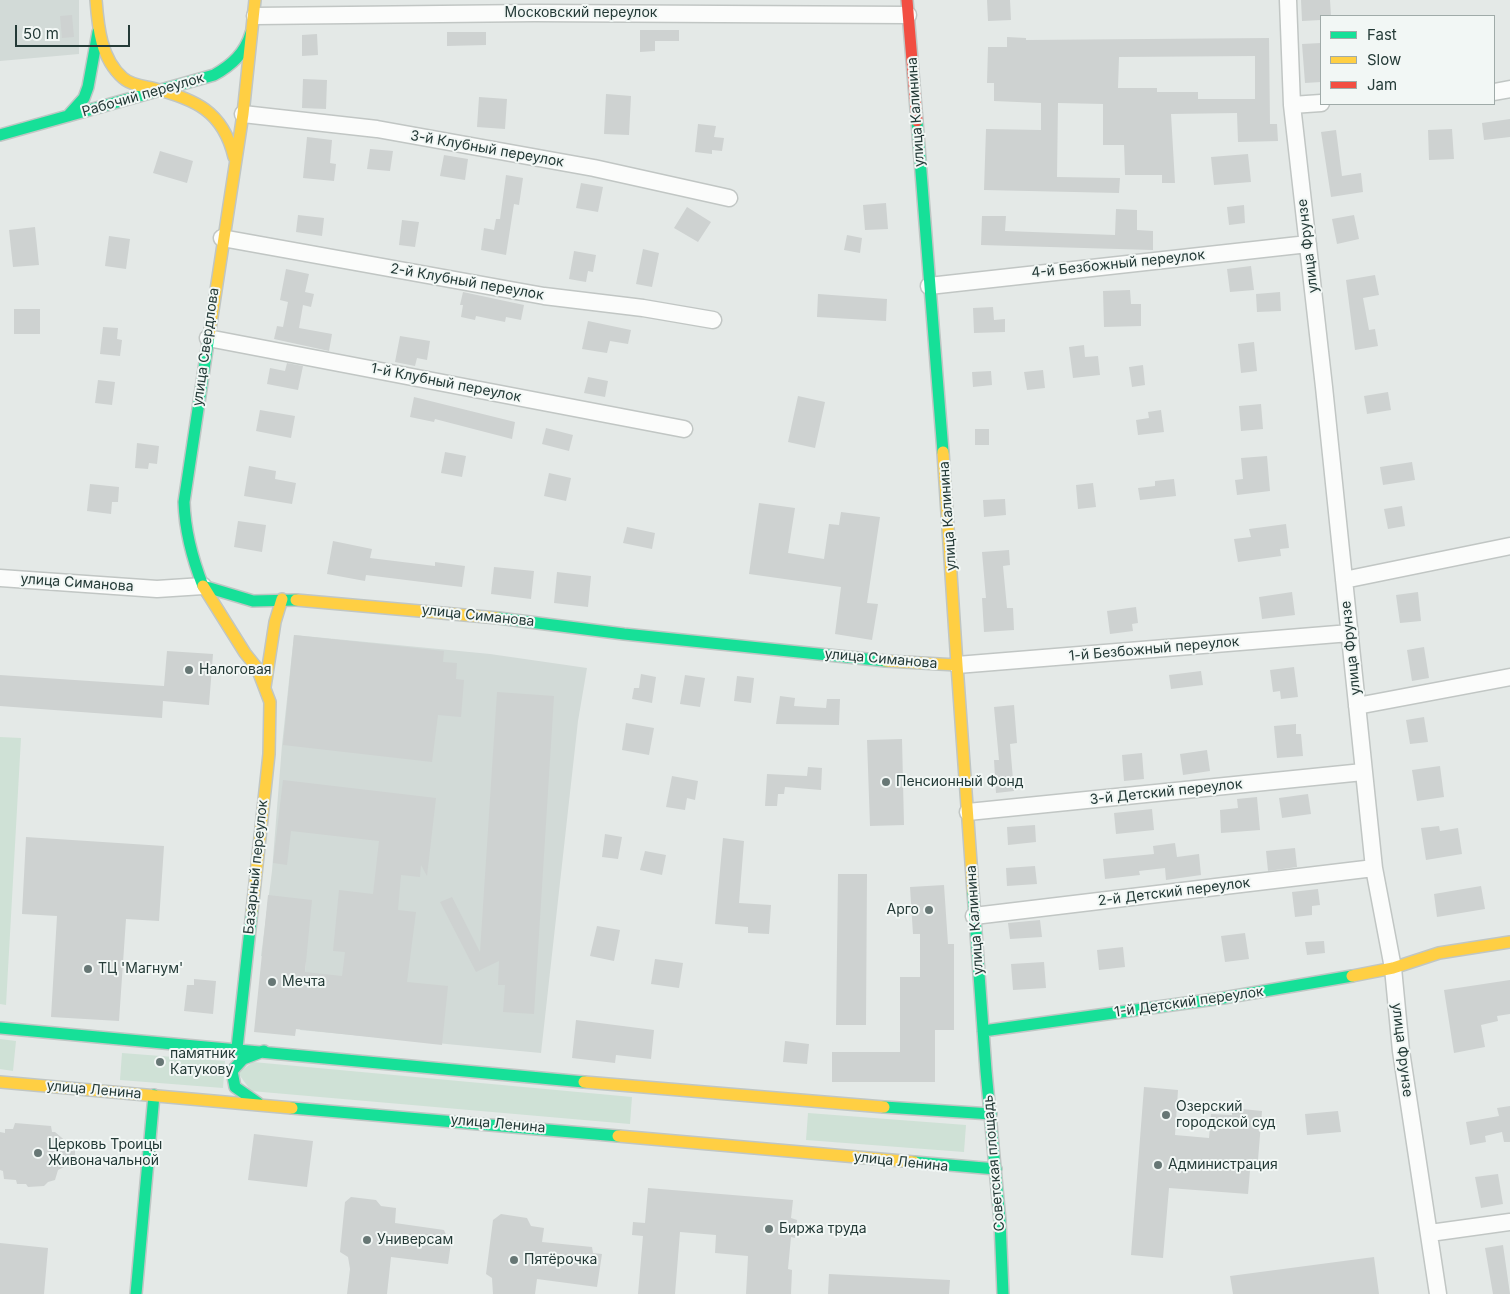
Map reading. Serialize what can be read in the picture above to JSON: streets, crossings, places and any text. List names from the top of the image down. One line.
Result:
{"streets":{"main road":["Рабочий переулок","улица Калинина","улица Свердлова","улица Симанова","Базарный переулок","1-й Детский переулок","улица Ленина","Советская площадь"],"street":["Московский переулок","3-й Клубный переулок","улица Фрунзе","4-й Безбожный переулок","2-й Клубный переулок","1-й Клубный переулок","1-й Безбожный переулок","3-й Детский переулок","2-й Детский переулок"]},"crossings":[["Московский переулок","Рабочий переулок"],["Московский переулок","улица Калинина"],["Московский переулок","улица Свердлова"],["Рабочий переулок","улица Свердлова"],["улица Калинина","4-й Безбожный переулок"],["улица Калинина","улица Симанова"],["улица Калинина","1-й Безбожный переулок"],["улица Калинина","3-й Детский переулок"],["улица Калинина","2-й Детский переулок"],["улица Калинина","1-й Детский переулок"],["улица Калинина","Советская площадь"],["3-й Клубный переулок","улица Свердлова"],["улица Фрунзе","4-й Безбожный переулок"],["улица Фрунзе","1-й Безбожный переулок"],["улица Фрунзе","3-й Детский переулок"],["улица Фрунзе","2-й Детский переулок"],["улица Фрунзе","1-й Детский переулок"],["2-й Клубный переулок","улица Свердлова"],["улица Свердлова","1-й Клубный переулок"],["улица Свердлова","улица Симанова"],["улица Свердлова","Базарный переулок"],["улица Симанова","1-й Безбожный переулок"],["улица Симанова","Базарный переулок"],["1-й Детский переулок","Советская площадь"],["улица Ленина","Советская площадь"]],"places":["Налоговая","Пенсионный Фонд","Арго","ТЦ 'Магнум'","Мечта","памятник Катукову","Озерский городской суд","Церковь Троицы Живоначальной","Администрация","Биржа труда","Универсам","Пятёрочка"],"legend":["Fast","Slow","Jam"],"scale_bar":"50 m"}
